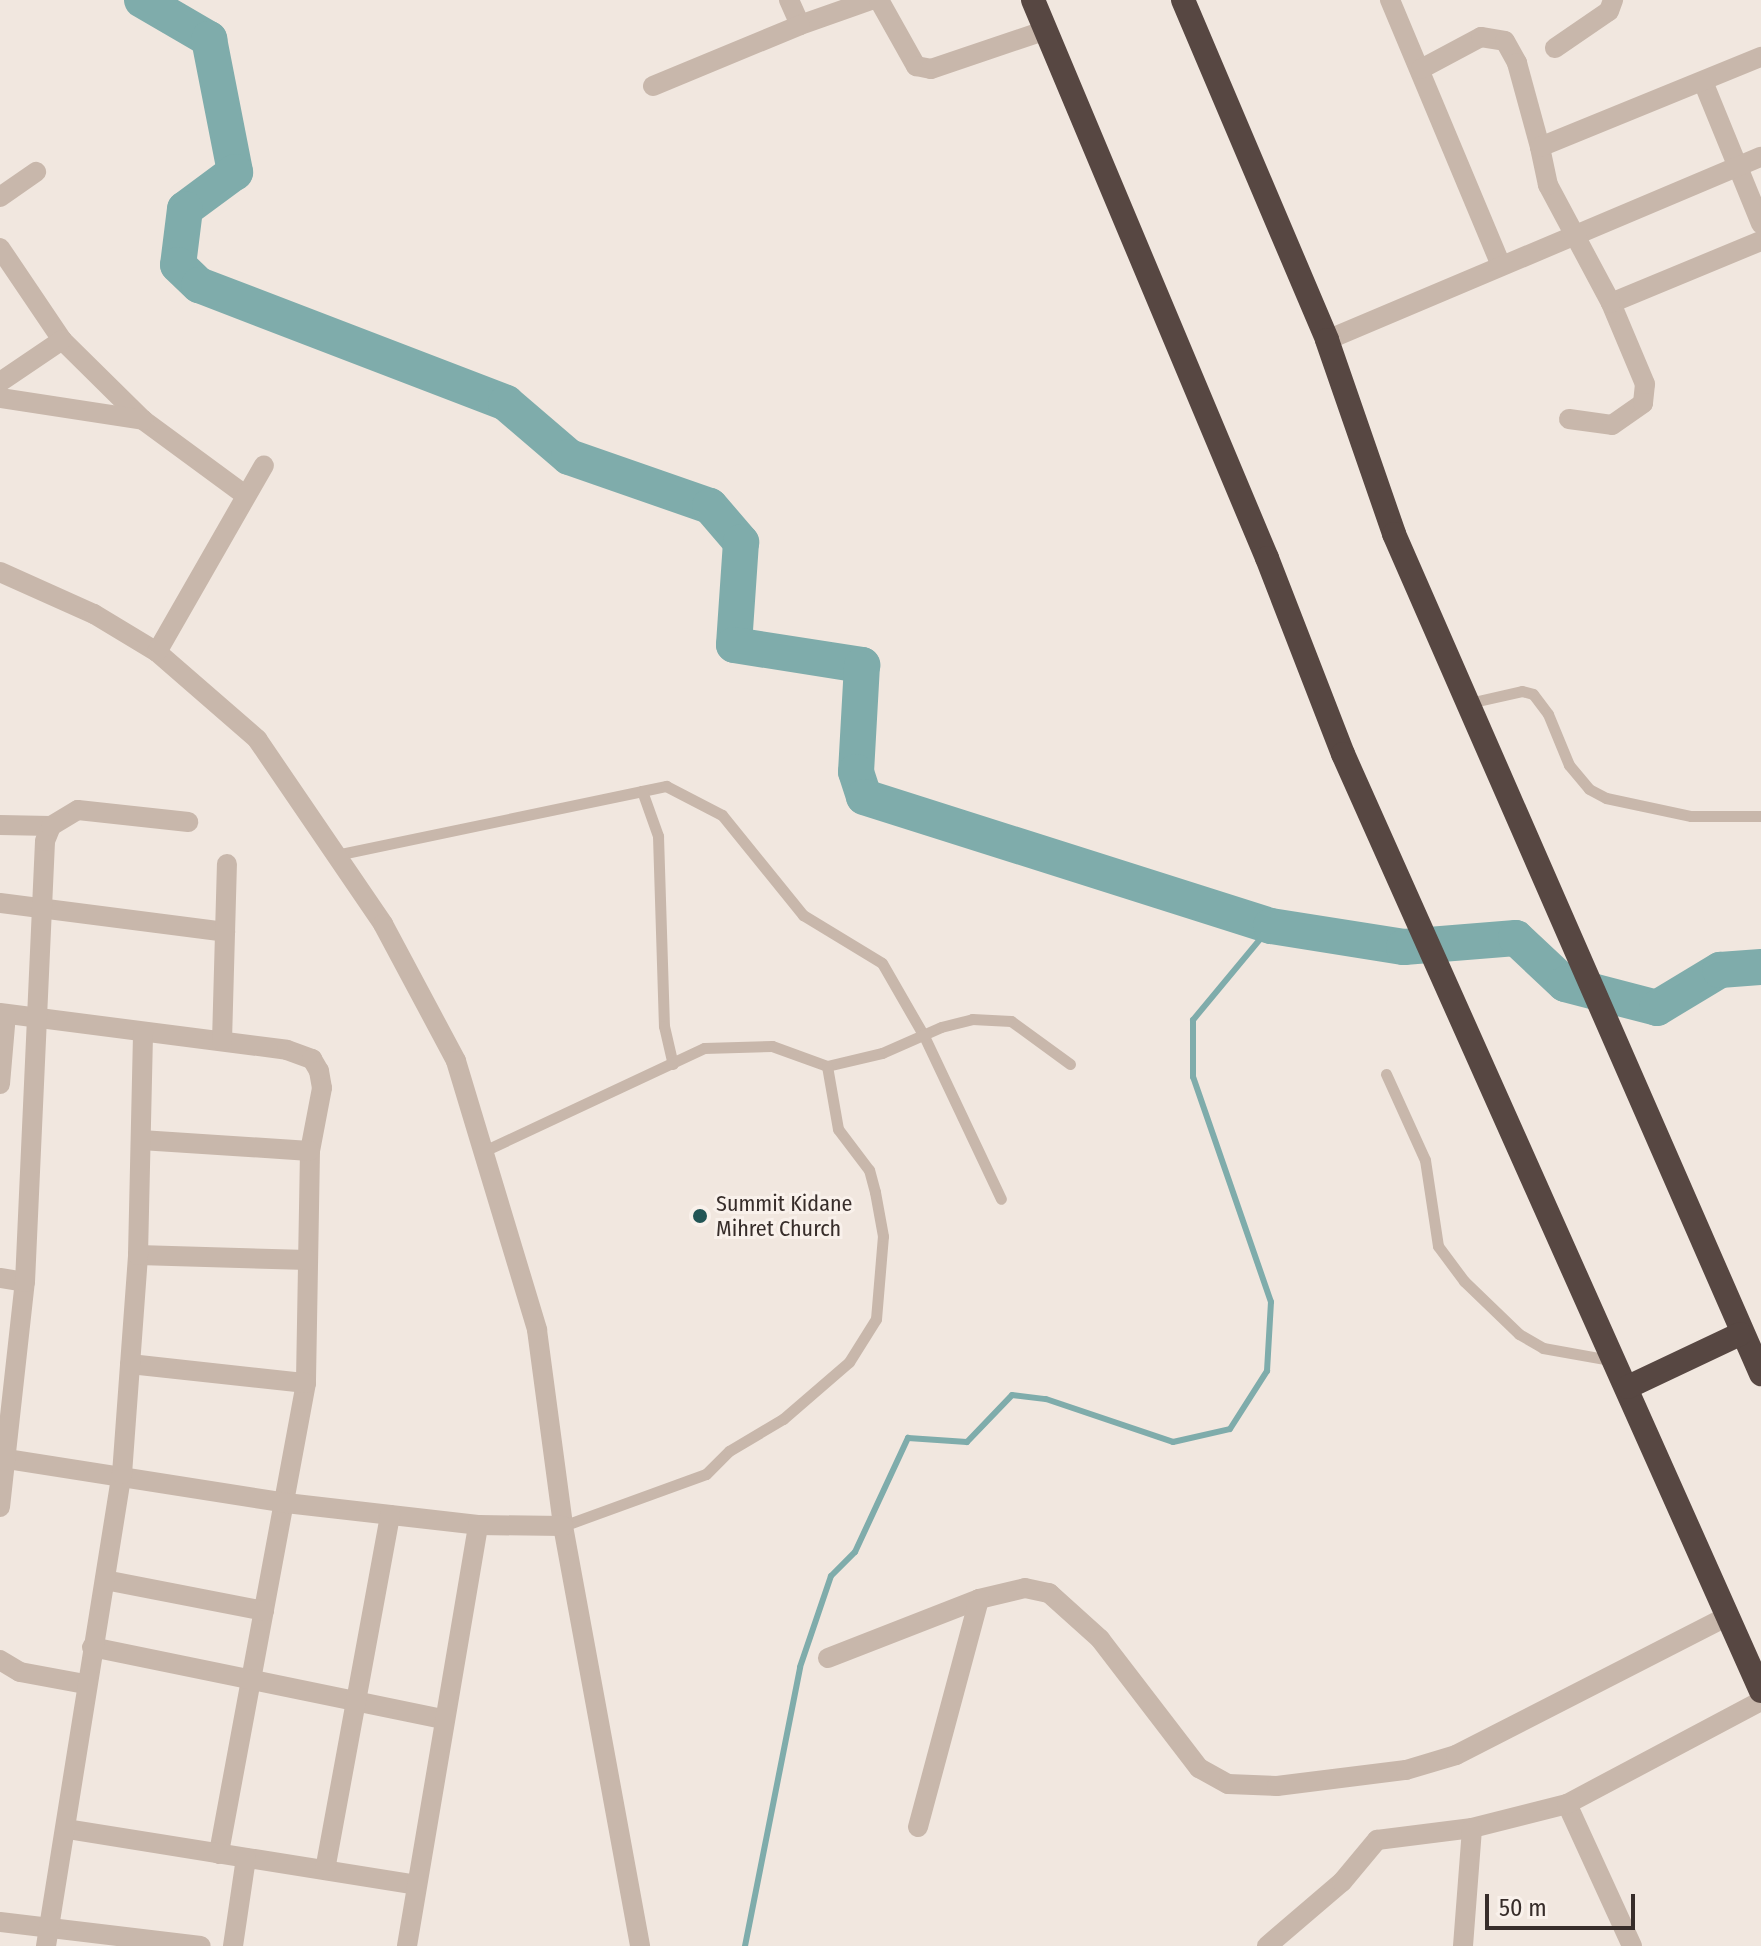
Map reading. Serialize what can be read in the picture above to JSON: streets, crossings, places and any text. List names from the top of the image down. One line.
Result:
{"places":["Summit Kidane Mihret Church"],"scale_bar":"50 m"}
